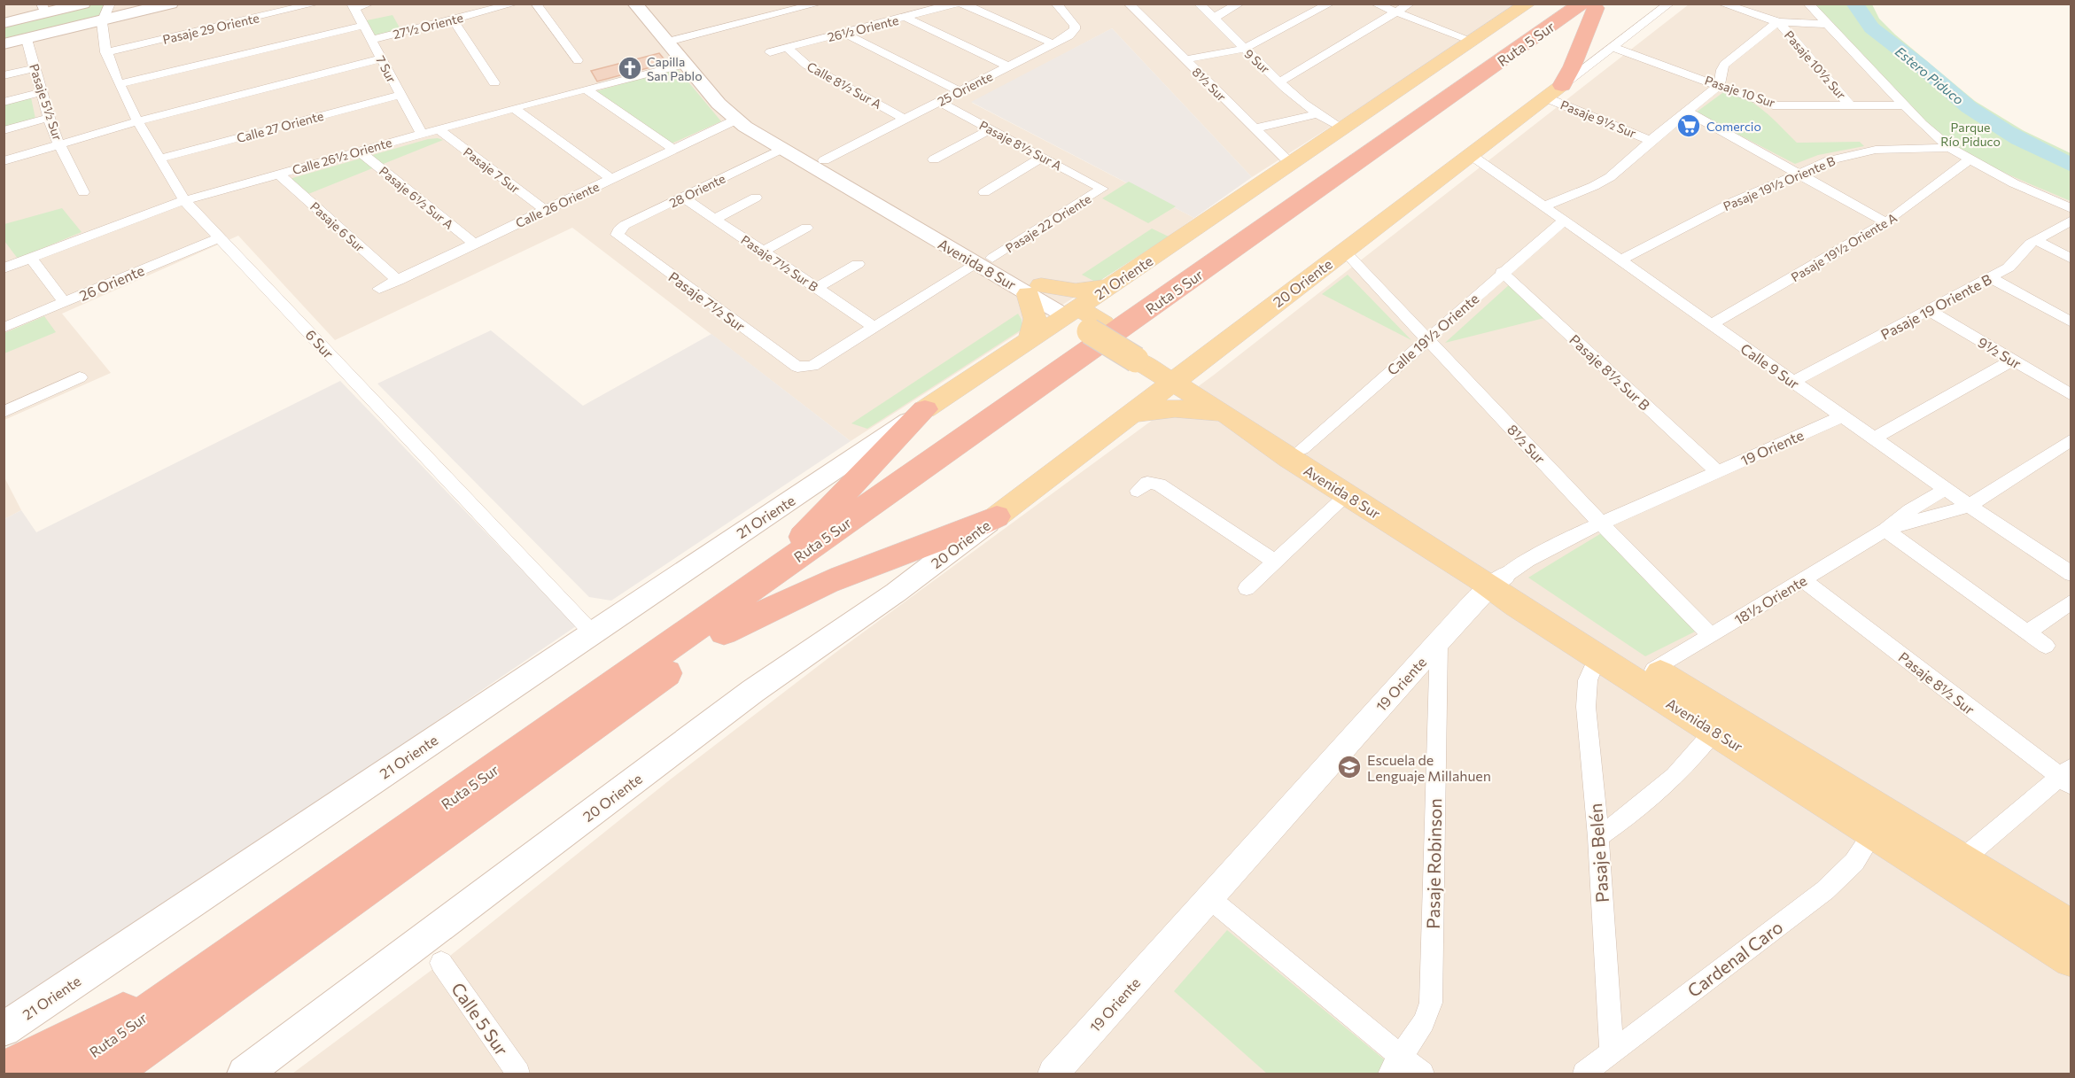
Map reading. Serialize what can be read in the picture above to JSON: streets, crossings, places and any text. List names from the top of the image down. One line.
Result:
{"streets":{"highway":["Ruta 5 Sur"],"main road":["Avenida 8 Sur","21 Oriente","20 Oriente"],"street":["27½ Oriente","Pasaje 29 Oriente","26½ Oriente","9 Sur","Pasaje 10½ Sur","7 Sur","8½ Sur","Calle 8½ Sur A","25 Oriente","Pasaje 10 Sur","Pasaje 5½ Sur","Pasaje 9½ Sur","Calle 27 Oriente","Pasaje 8½ Sur A","Calle 26½ Oriente","Pasaje 7 Sur","Pasaje 19½ Oriente B","28 Oriente","Pasaje 6½ Sur A","Calle 26 Oriente","Pasaje 22 Oriente","Pasaje 6 Sur","Pasaje 19½ Oriente A","Pasaje 7½ Sur B","26 Oriente","Pasaje 7½ Sur","Pasaje 19 Oriente B","Calle 19½ Oriente","6 Sur","9½ Sur","Calle 9 Sur","Pasaje 8½ Sur B","19 Oriente","18½ Oriente","Pasaje 8½ Sur","Pasaje Belén","Pasaje Robinson","Cardenal Caro","Calle 5 Sur"]},"crossings":[["27½ Oriente","7 Sur"],["Pasaje 29 Oriente","6 Sur"],["26½ Oriente","Calle 8½ Sur A"],["9 Sur","21 Oriente"],["Pasaje 10½ Sur","Pasaje 10 Sur"],["7 Sur","Calle 27 Oriente"],["7 Sur","Calle 26½ Oriente"],["8½ Sur","21 Oriente"],["8½ Sur","20 Oriente"],["8½ Sur","Calle 19½ Oriente"],["8½ Sur","19 Oriente"],["8½ Sur","18½ Oriente"],["Calle 8½ Sur A","25 Oriente"],["25 Oriente","Pasaje 8½ Sur A"],["25 Oriente","Avenida 8 Sur"],["Pasaje 10 Sur","20 Oriente"],["Pasaje 9½ Sur","20 Oriente"],["Calle 27 Oriente","6 Sur"],["Pasaje 8½ Sur A","Pasaje 22 Oriente"],["Calle 26½ Oriente","Pasaje 7 Sur"],["Calle 26½ Oriente","Pasaje 6½ Sur A"],["Calle 26½ Oriente","Pasaje 6 Sur"],["Calle 26½ Oriente","Avenida 8 Sur"],["Calle 26½ Oriente","6 Sur"],["Pasaje 7 Sur","Calle 26 Oriente"],["Pasaje 19½ Oriente B","Calle 9 Sur"],["28 Oriente","Pasaje 7½ Sur B"],["28 Oriente","Avenida 8 Sur"],["28 Oriente","Pasaje 7½ Sur"],["Pasaje 6½ Sur A","Calle 26 Oriente"],["Calle 26 Oriente","Pasaje 6 Sur"],["Calle 26 Oriente","Avenida 8 Sur"],["Pasaje 22 Oriente","Pasaje 7½ Sur B"],["Pasaje 22 Oriente","Avenida 8 Sur"],["Pasaje 22 Oriente","Pasaje 7½ Sur"],["Pasaje 19½ Oriente A","Calle 9 Sur"],["Avenida 8 Sur","21 Oriente"],["Avenida 8 Sur","20 Oriente"],["Avenida 8 Sur","Calle 19½ Oriente"],["Avenida 8 Sur","19 Oriente"],["Avenida 8 Sur","18½ Oriente"],["Avenida 8 Sur","Pasaje Belén"],["Avenida 8 Sur","Cardenal Caro"],["21 Oriente","6 Sur"],["26 Oriente","6 Sur"],["20 Oriente","Calle 9 Sur"],["Pasaje 19 Oriente B","9½ Sur"],["Pasaje 19 Oriente B","Calle 9 Sur"],["Calle 19½ Oriente","Calle 9 Sur"],["Calle 19½ Oriente","Pasaje 8½ Sur B"],["Calle 9 Sur","19 Oriente"],["Calle 9 Sur","18½ Oriente"],["Pasaje 8½ Sur B","19 Oriente"],["19 Oriente","Pasaje Robinson"],["18½ Oriente","Pasaje 8½ Sur"],["Pasaje Belén","Cardenal Caro"]],"water":["Estero Piduco"],"parks":["Parque Río Piduco"],"places":{"church":["Capilla San Pablo"],"supermarket":["Comercio"],"school or university":["Escuela de Lenguaje Millahuen"]}}
